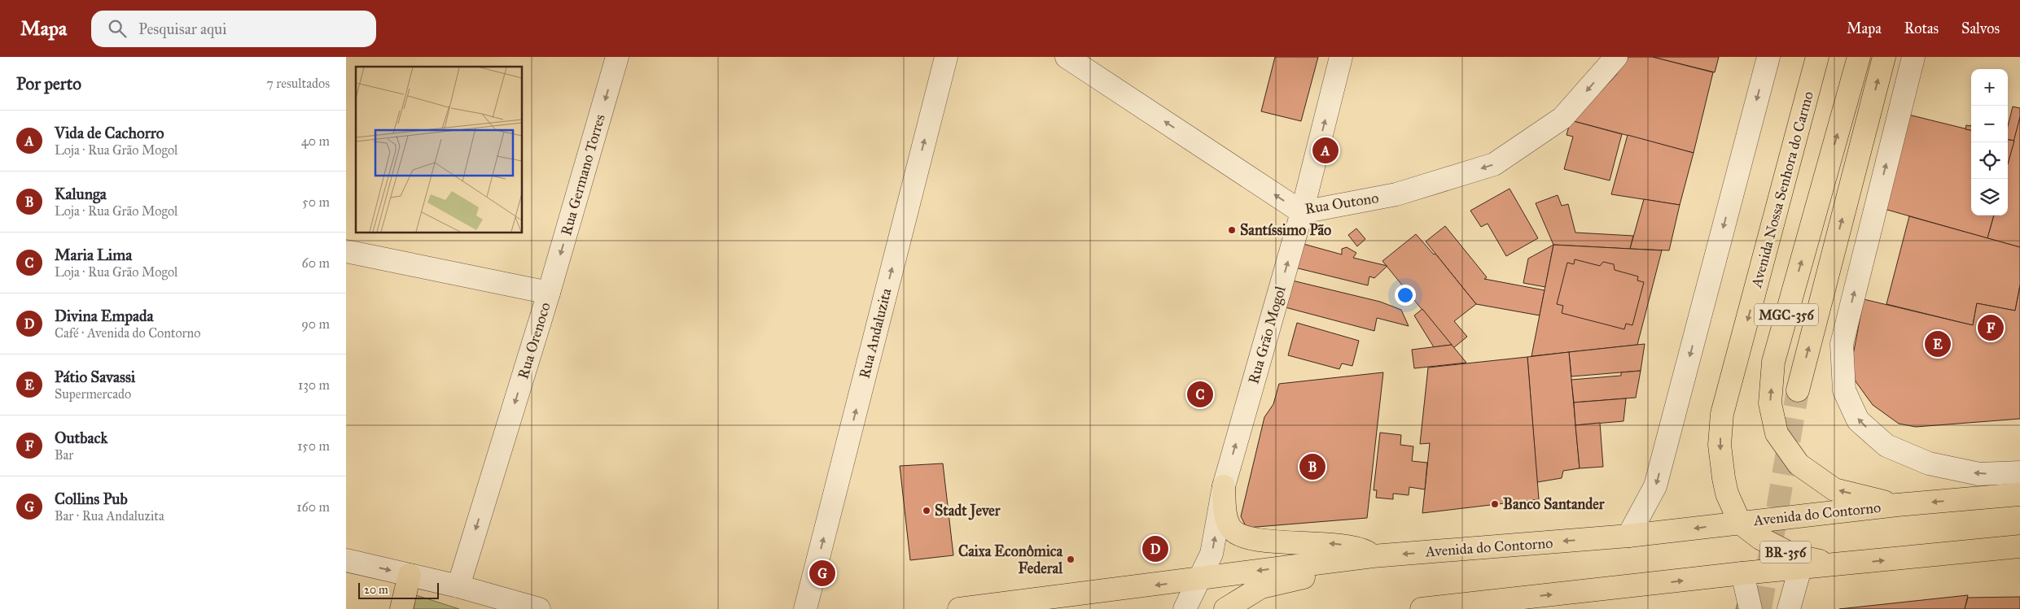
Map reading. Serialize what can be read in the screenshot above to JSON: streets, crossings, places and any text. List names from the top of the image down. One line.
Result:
{"streets":{"main road":["Avenida Nossa Senhora do Carmo","MGC-356","Avenida do Contorno","BR-356"],"street":["Rua Germano Torres","Rua Outono","Rua Andaluzita","Rua Grão Mogol","Rua Orenoco"]},"crossings":[["Rua Germano Torres","Rua Orenoco"],["Avenida Nossa Senhora do Carmo","Avenida do Contorno"],["Rua Outono","Rua Grão Mogol"],["MGC-356","Avenida do Contorno"],["Rua Grão Mogol","Avenida do Contorno"]],"one_way":["Rua Germano Torres","Rua Outono","Rua Andaluzita","Rua Grão Mogol","Rua Orenoco"],"places":["Santíssimo Pão","Banco Santander","Stadt Jever","Caixa Econômica Federal"],"scale_bar":"20 m","page":{"header":"Mapa","search":"Pesquisar aqui","nav":["Mapa","Rotas","Salvos"],"heading":["Por perto","7 resultados"],"map_buttons":["+","−"],"list":[{"mark":"A","name":"Vida de Cachorro","note":"Loja · Rua Grão Mogol","value":"40 m"},{"mark":"B","name":"Kalunga","note":"Loja · Rua Grão Mogol","value":"50 m"},{"mark":"C","name":"Maria Lima","note":"Loja · Rua Grão Mogol","value":"60 m"},{"mark":"D","name":"Divina Empada","note":"Café · Avenida do Contorno","value":"90 m"},{"mark":"E","name":"Pátio Savassi","note":"Supermercado","value":"130 m"},{"mark":"F","name":"Outback","note":"Bar","value":"150 m"},{"mark":"G","name":"Collins Pub","note":"Bar · Rua Andaluzita","value":"160 m"}],"pins":["A","F","E","C","B","D","G"],"scale":"20 m"}}
